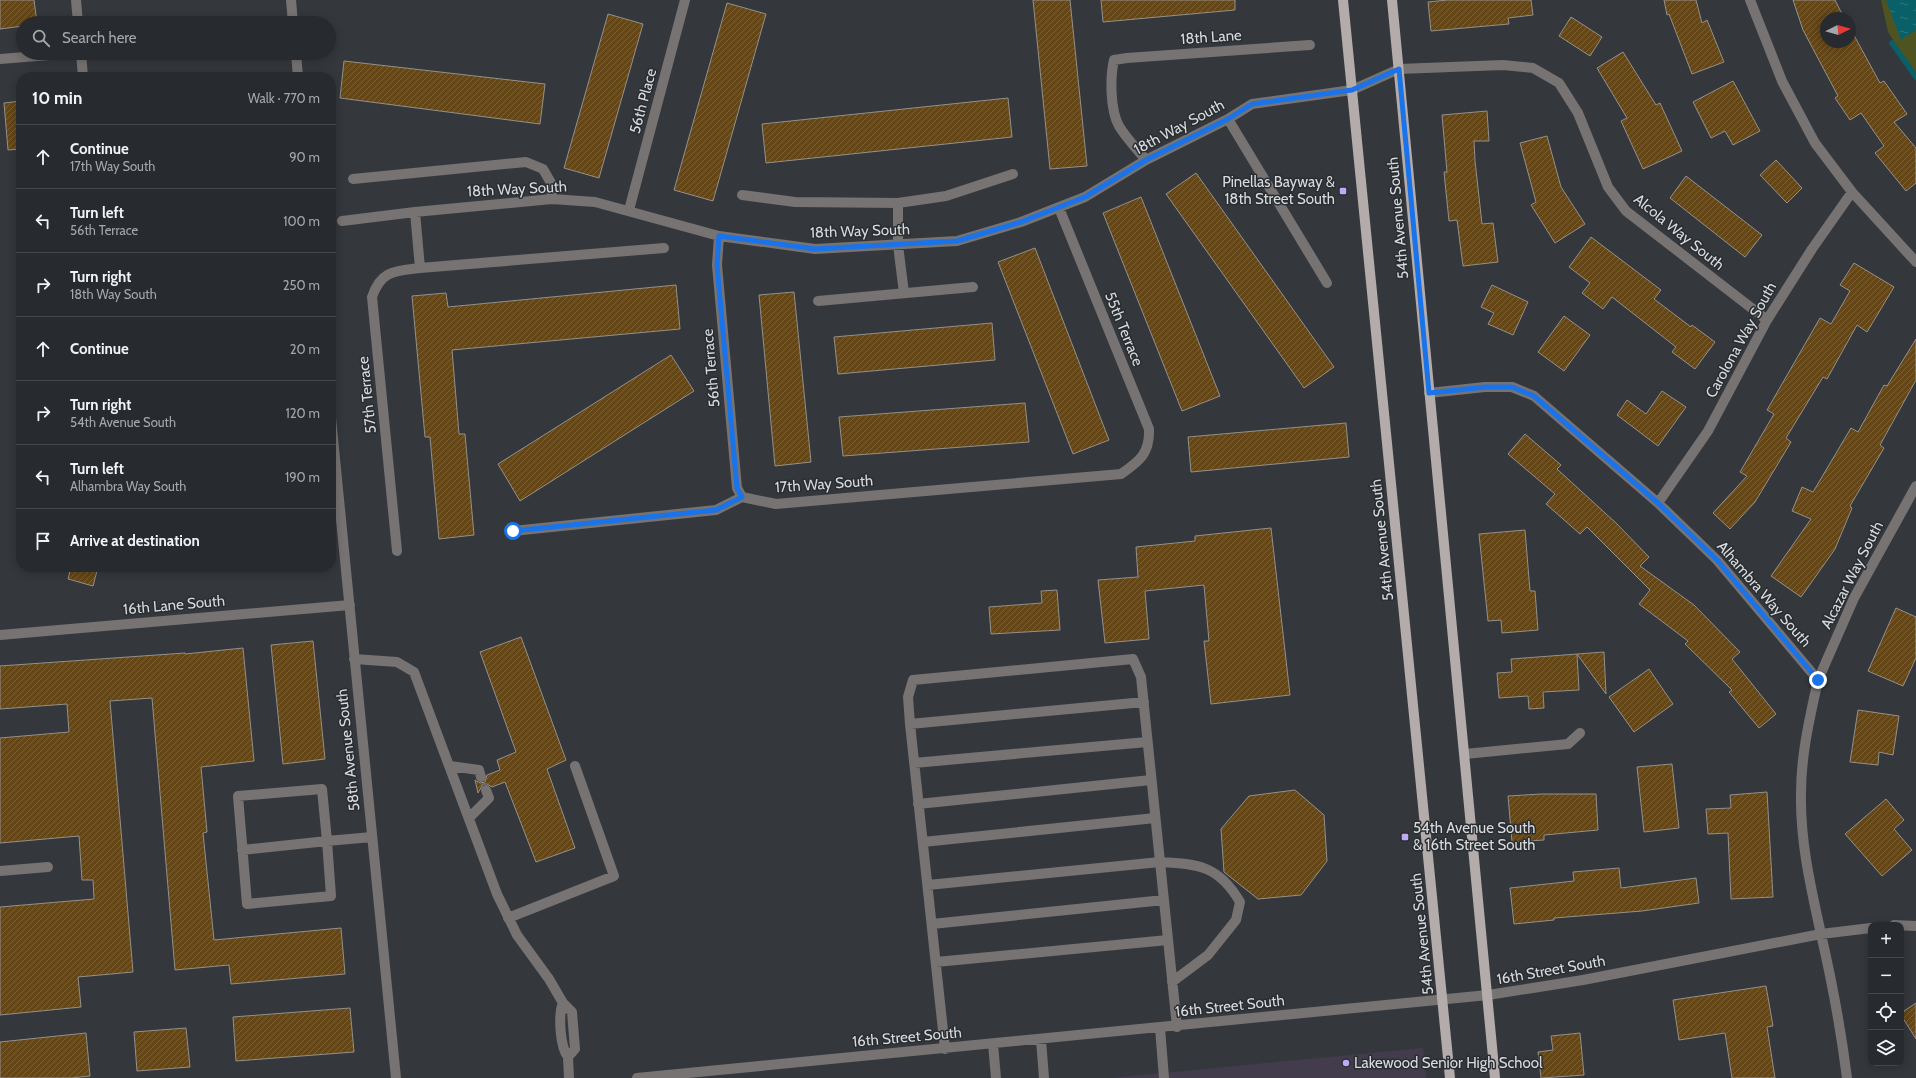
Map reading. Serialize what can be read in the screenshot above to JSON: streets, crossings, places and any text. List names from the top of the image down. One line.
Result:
{"streets":{"main road":["54th Avenue South"],"street":["18th Lane","56th Place","18th Way South","Alcola Way South","55th Terrace","Carolona Way South","56th Terrace","57th Terrace","17th Way South","Alcazar Way South","Alhambra Way South","16th Lane South","58th Avenue South","16th Street South"]},"crossings":[["18th Lane","18th Way South"],["56th Place","18th Way South"],["18th Way South","54th Avenue South"],["18th Way South","Alcola Way South"],["18th Way South","55th Terrace"],["18th Way South","56th Terrace"],["54th Avenue South","Alcola Way South"],["54th Avenue South","Alhambra Way South"],["54th Avenue South","16th Street South"],["Alcola Way South","Carolona Way South"],["55th Terrace","17th Way South"],["Carolona Way South","Alhambra Way South"],["56th Terrace","17th Way South"],["Alcazar Way South","Alhambra Way South"],["16th Lane South","58th Avenue South"]],"places":{"transit":["Pinellas Bayway & 18th Street South","54th Avenue South & 16th Street South"],"other":["Lakewood Senior High School"]},"north":"right","page":{"search":"Search here","heading":["10 min","Walk · 770 m"],"list":[["Continue","17th Way South","90 m"],["Turn left","56th Terrace","100 m"],["Turn right","18th Way South","250 m"],["Continue","20 m"],["Turn right","54th Avenue South","120 m"],["Turn left","Alhambra Way South","190 m"],"Arrive at destination"],"map_buttons":["+","−"]}}
